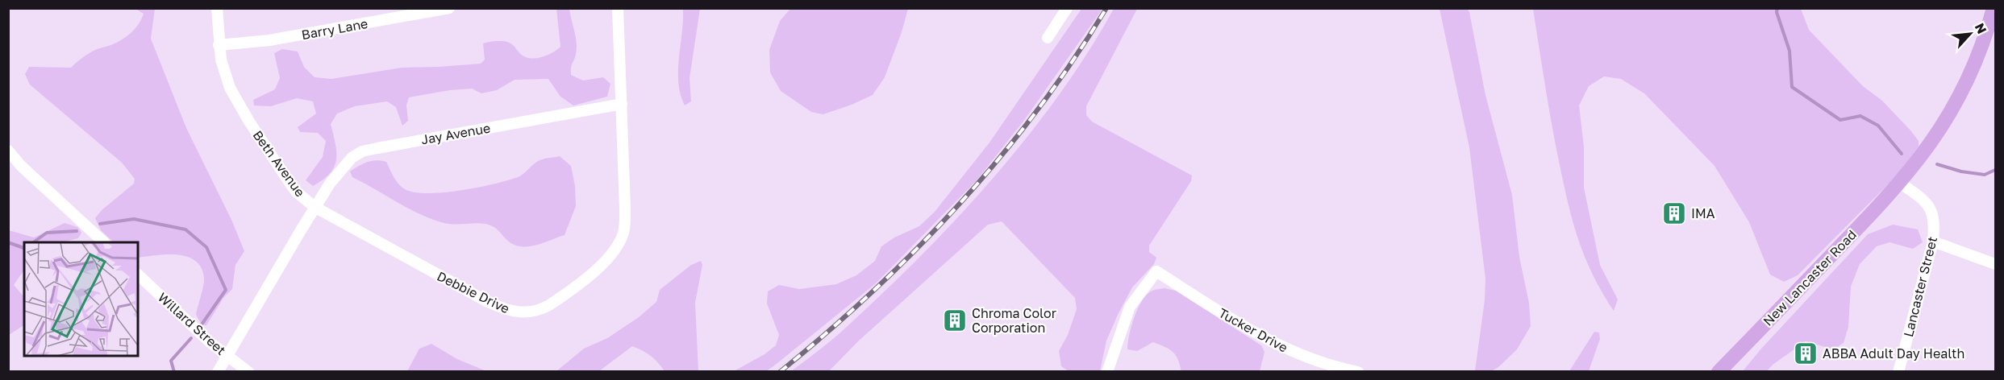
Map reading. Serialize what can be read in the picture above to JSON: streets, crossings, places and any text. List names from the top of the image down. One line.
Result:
{"streets":{"main road":["New Lancaster Road"],"street":["Barry Lane","Jay Avenue","Beth Avenue","Lancaster Street","Debbie Drive","Willard Street","Tucker Drive"]},"crossings":[["Barry Lane","Beth Avenue"],["Jay Avenue","Beth Avenue"],["Jay Avenue","Debbie Drive"],["Beth Avenue","Debbie Drive"],["Beth Avenue","Willard Street"],["New Lancaster Road","Lancaster Street"]],"places":{"building":["IMA","Chroma Color Corporation","ABBA Adult Day Health"]},"north":"top right"}
